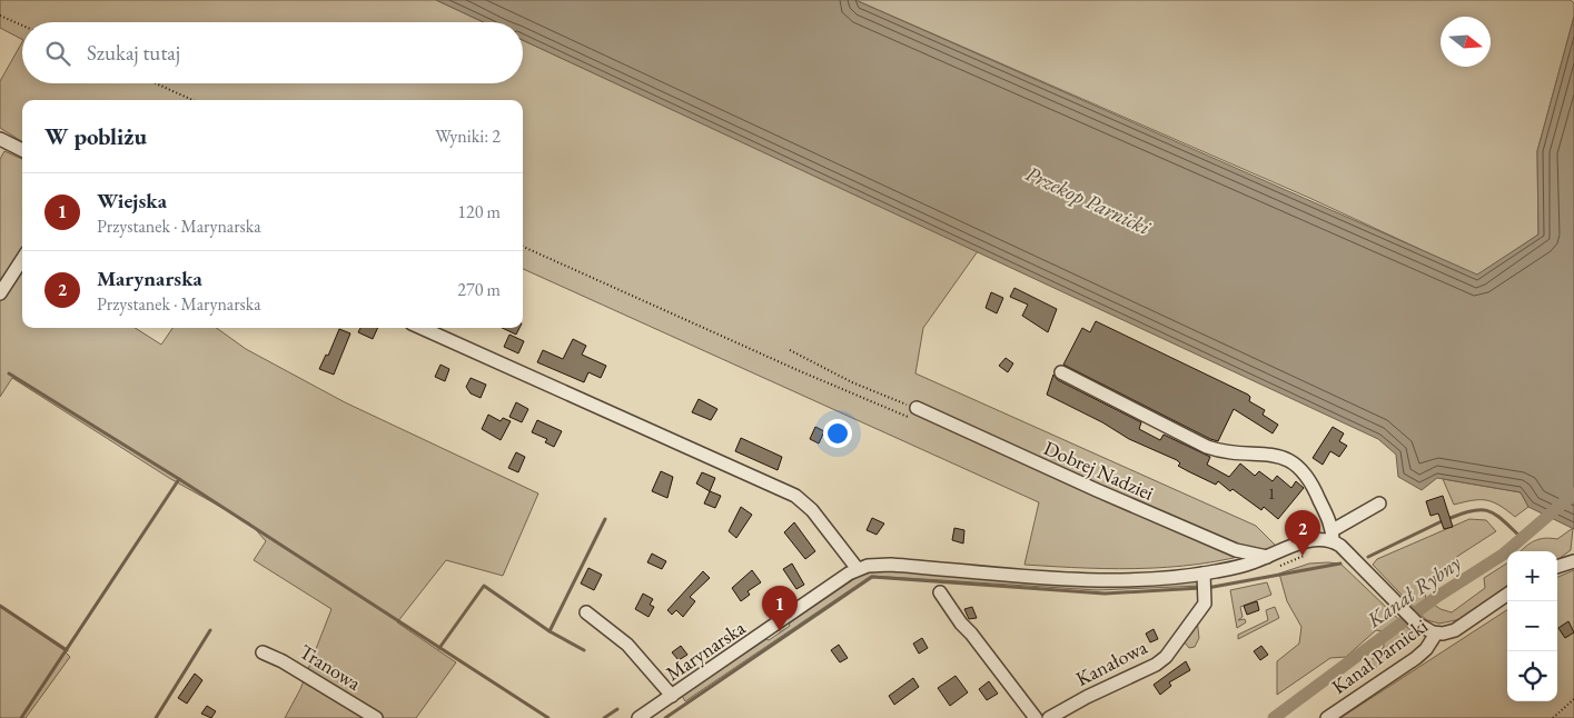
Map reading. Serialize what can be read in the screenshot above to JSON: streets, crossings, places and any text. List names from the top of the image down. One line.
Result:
{"streets":{"street":["Dobrej Nadziei","Marynarska","Kanał Parnicki","Kanałowa","Tranowa"]},"crossings":[["Dobrej Nadziei","Marynarska"],["Marynarska","Kanałowa"]],"water":["Przekop Parnicki","Kanał Rybny"],"house_numbers":["1"],"north":"right","page":{"search":"Szukaj tutaj","heading":["W pobliżu","Wyniki: 2"],"list":[{"mark":"1","name":"Wiejska","note":"Przystanek · Marynarska","value":"120 m"},{"mark":"2","name":"Marynarska","note":"Przystanek · Marynarska","value":"270 m"}],"pins":["2","1"],"map_buttons":["+","−"]}}
